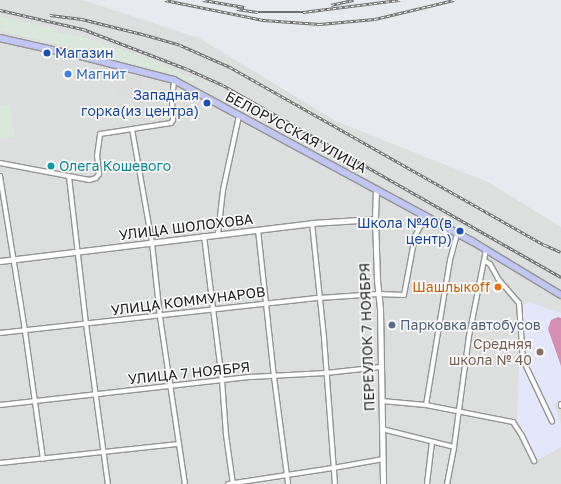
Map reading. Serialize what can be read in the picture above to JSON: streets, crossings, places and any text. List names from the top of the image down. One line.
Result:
{"streets":{"main road":["БЕЛОРУССКАЯ УЛИЦА"],"street":["УЛИЦА ШОЛОХОВА","УЛИЦА КОММУНАРОВ","ПЕРЕУЛОК 7 НОЯБРЯ","УЛИЦА 7 НОЯБРЯ"]},"crossings":[["БЕЛОРУССКАЯ УЛИЦА","УЛИЦА КОММУНАРОВ"],["БЕЛОРУССКАЯ УЛИЦА","ПЕРЕУЛОК 7 НОЯБРЯ"],["УЛИЦА ШОЛОХОВА","ПЕРЕУЛОК 7 НОЯБРЯ"],["УЛИЦА КОММУНАРОВ","ПЕРЕУЛОК 7 НОЯБРЯ"],["ПЕРЕУЛОК 7 НОЯБРЯ","УЛИЦА 7 НОЯБРЯ"]],"places":["Магазин","Магнит","Западная горка(из центра)","Олега Кошевого","Школа №40(в центр)","Шашлыкоff","Парковка автобусов","Средняя школа № 40"]}
